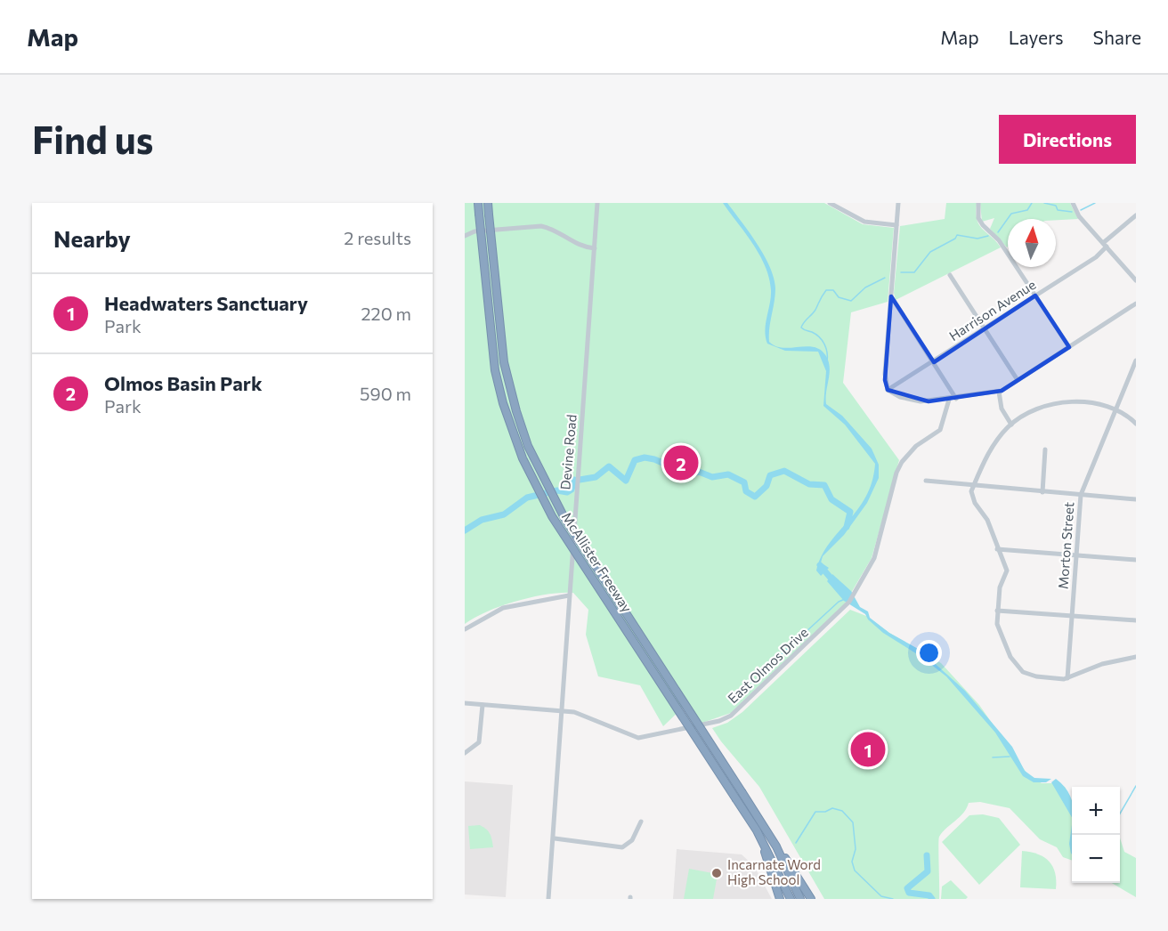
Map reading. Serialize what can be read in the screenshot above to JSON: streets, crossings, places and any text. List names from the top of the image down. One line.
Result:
{"streets":{"highway":["McAllister Freeway"],"street":["Harrison Avenue","Devine Road","Morton Street","East Olmos Drive"]},"crossings":[["Devine Road","East Olmos Drive"]],"places":["Incarnate Word High School"],"north":"top","page":{"header":"Map","nav":["Map","Layers","Share"],"buttons":"Directions","title":"Find us","heading":["Nearby","2 results"],"list":[{"mark":"1","name":"Headwaters Sanctuary","note":"Park","value":"220 m"},{"mark":"2","name":"Olmos Basin Park","note":"Park","value":"590 m"}],"pins":["2","1"],"map_buttons":["+","−"]}}
